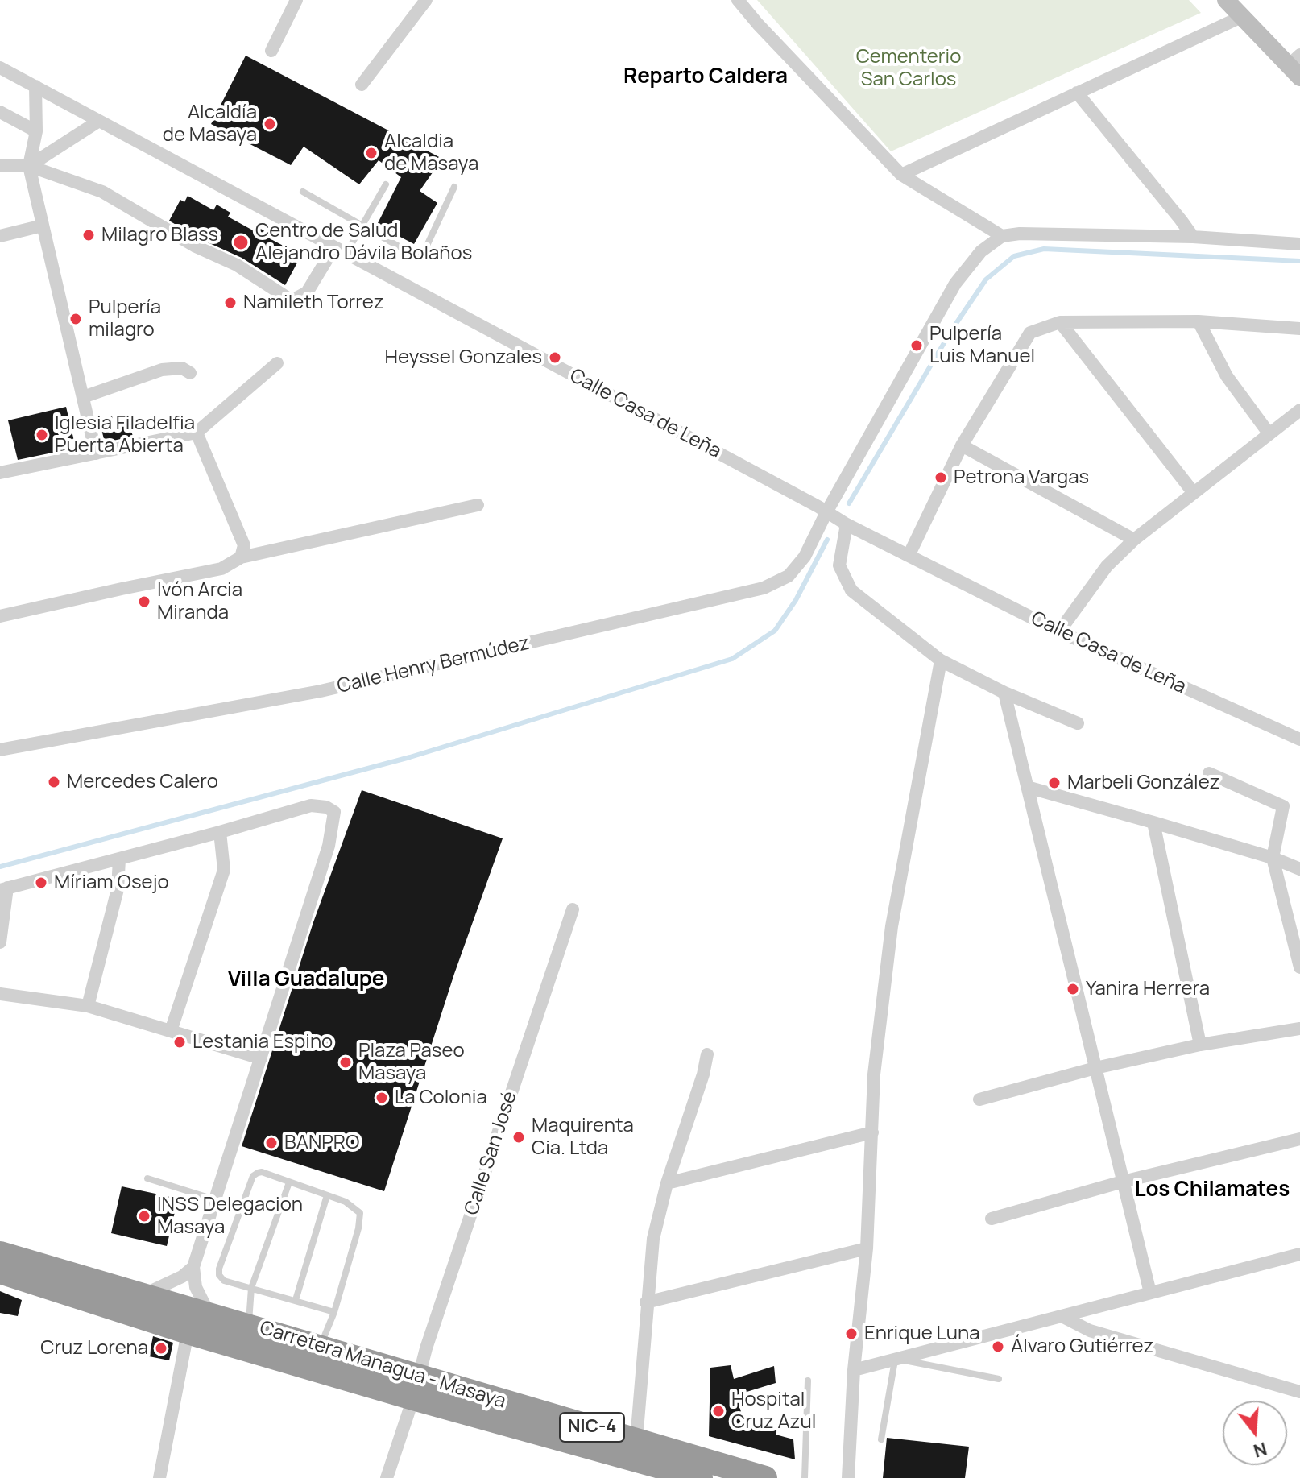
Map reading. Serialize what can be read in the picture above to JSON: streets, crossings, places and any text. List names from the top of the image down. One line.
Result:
{"streets":{"highway":["Carretera Managua - Masaya","NIC-4"],"street":["Calle Casa de Leña","Calle Henry Bermúdez","Calle San José"]},"crossings":[["Calle Casa de Leña","Calle Henry Bermúdez"],["Calle San José","Carretera Managua - Masaya"]],"districts":["Reparto Caldera","Villa Guadalupe","Los Chilamates"],"parks":["Cementerio San Carlos"],"places":["Alcaldía de Masaya","Alcaldia de Masaya","Milagro Blass","Centro de Salud Alejandro Dávila Bolaños","Namileth Torrez","Pulpería milagro","Pulpería Luis Manuel","Heyssel Gonzales","Iglesia Filadelfia Puerta Abierta","Petrona Vargas","Ivón Arcia Miranda","Mercedes Calero","Marbeli González","Míriam Osejo","Yanira Herrera","Lestania Espino","Plaza Paseo Masaya","La Colonia","Maquirenta Cia. Ltda","BANPRO","INSS Delegacion Masaya","Enrique Luna","Álvaro Gutiérrez","Cruz Lorena","Hospital Cruz Azul"],"north":"bottom"}
